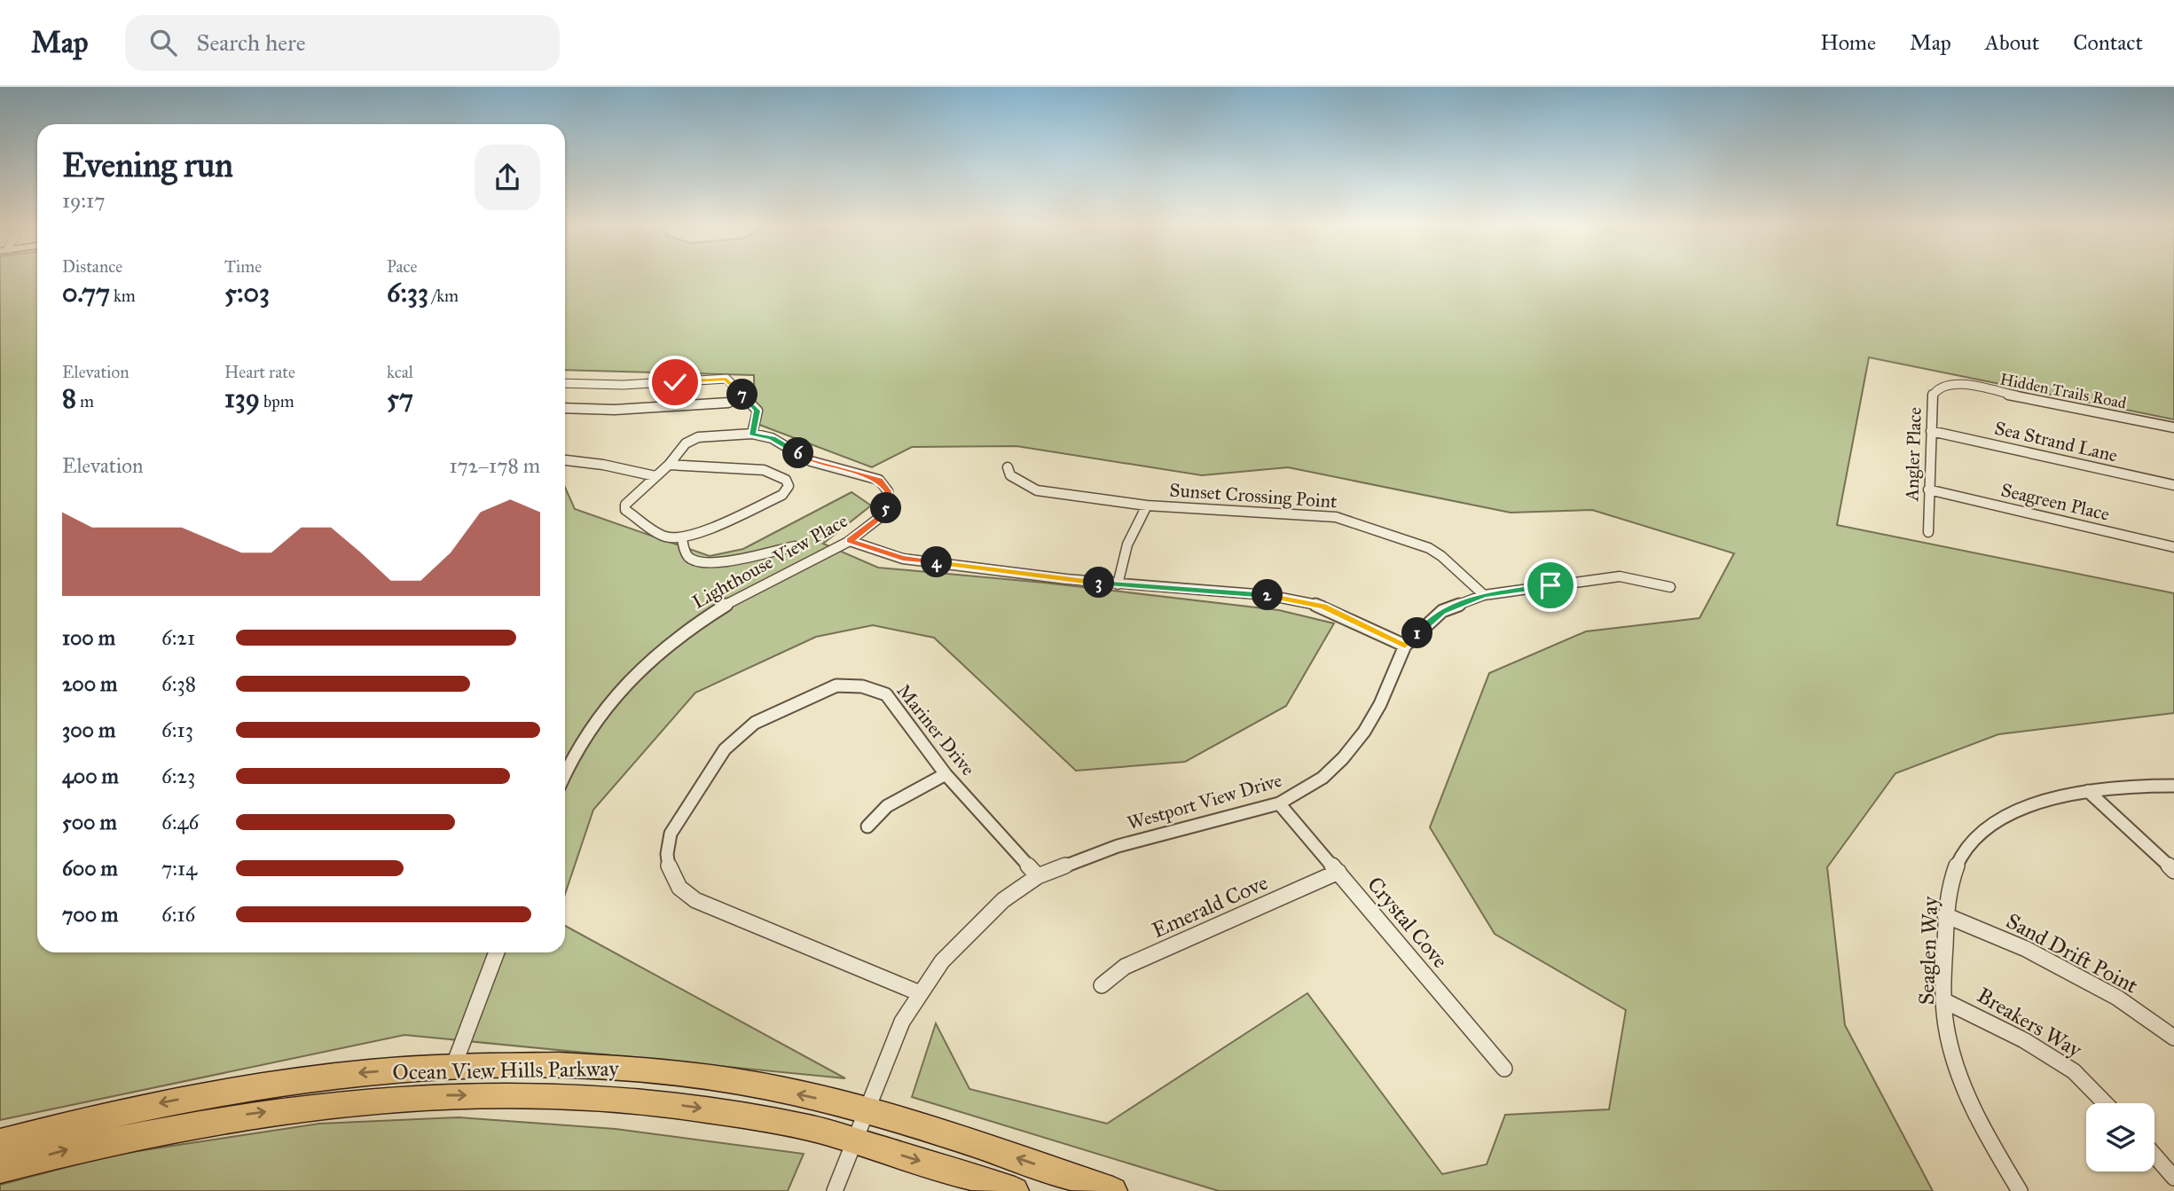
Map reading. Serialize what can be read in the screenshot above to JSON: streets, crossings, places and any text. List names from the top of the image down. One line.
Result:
{"streets":{"main road":["Ocean View Hills Parkway"],"street":["Hidden Trails Road","Sea Strand Lane","Angler Place","Sunset Crossing Point","Seagreen Place","Lighthouse View Place","Mariner Drive","Westport View Drive","Emerald Cove","Crystal Cove","Seaglen Way","Sand Drift Point","Breakers Way"]},"crossings":[["Hidden Trails Road","Angler Place"],["Sea Strand Lane","Angler Place"],["Angler Place","Seagreen Place"],["Sunset Crossing Point","Westport View Drive"],["Mariner Drive","Westport View Drive"],["Westport View Drive","Crystal Cove"],["Westport View Drive","Ocean View Hills Parkway"],["Emerald Cove","Crystal Cove"],["Seaglen Way","Sand Drift Point"],["Seaglen Way","Breakers Way"]],"page":{"header":"Map","search":"Search here","nav":["Home","Map","About","Contact"],"heading":["Evening run","19:17"],"stats":[["Distance","0.77 km"],["Time","5:03"],["Pace","6:33 /km"],["Elevation","8 m"],["Heart rate","139 bpm"],["kcal","57"]],"pins":["7","6","5","4","3","2","1"],"chart":["Elevation","172–178 m"],"list":[{"name":"100 m","note":"6:21"},{"name":"200 m","note":"6:38"},{"name":"300 m","note":"6:13"},{"name":"400 m","note":"6:23"},{"name":"500 m","note":"6:46"},{"name":"600 m","note":"7:14"},{"name":"700 m","note":"6:16"}]}}
